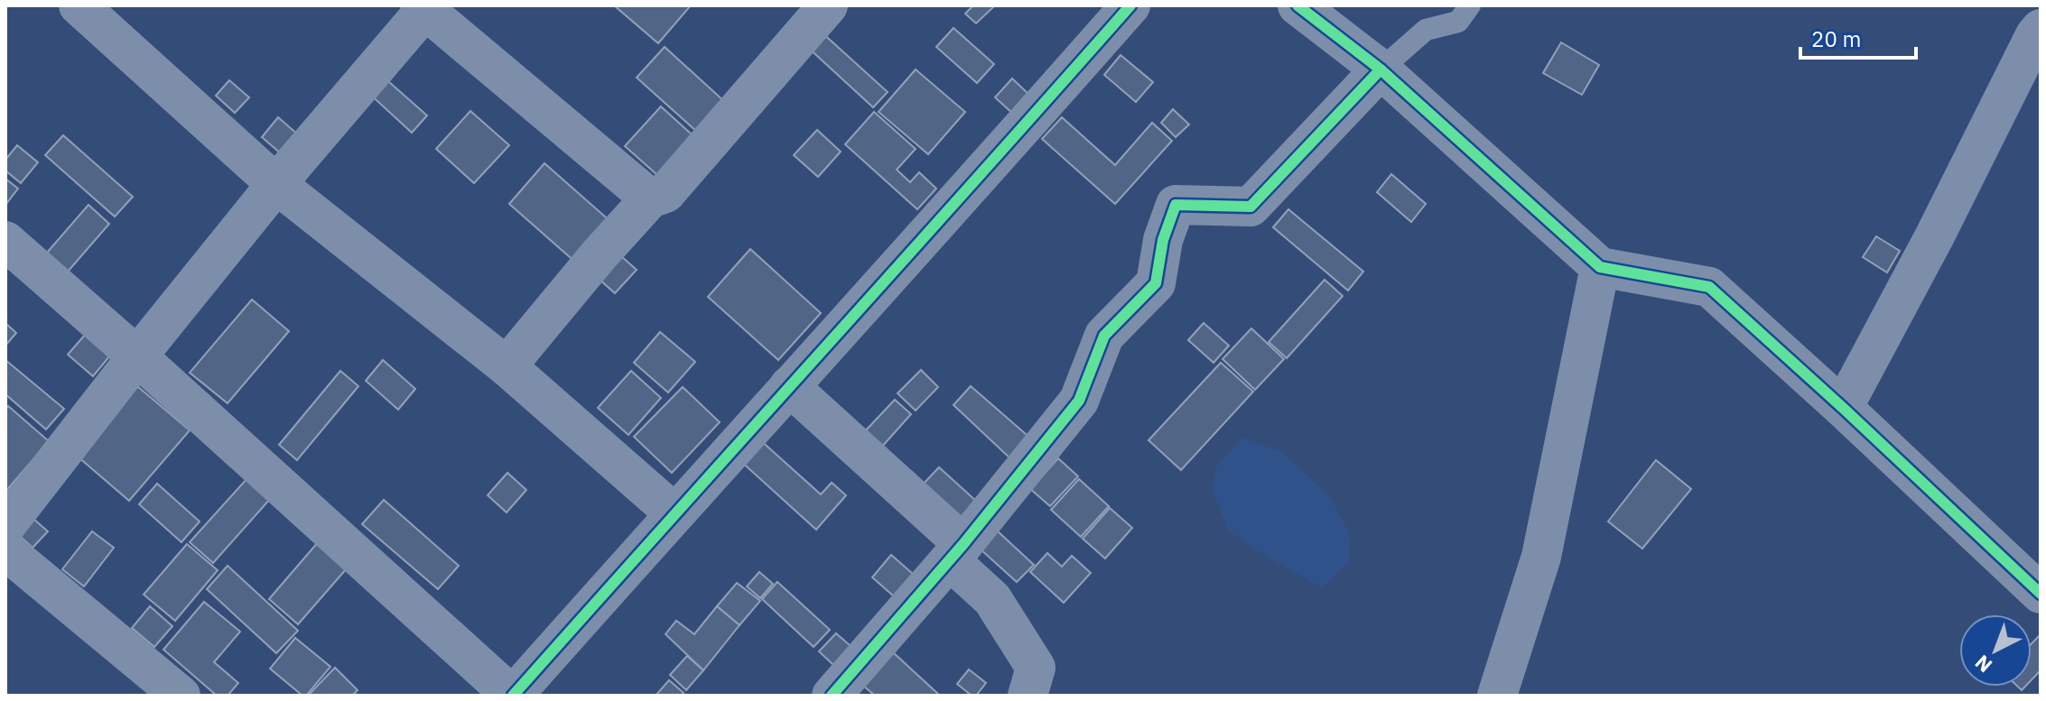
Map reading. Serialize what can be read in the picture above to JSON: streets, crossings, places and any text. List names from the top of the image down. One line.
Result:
{"scale_bar":"20 m","north":"bottom left"}
